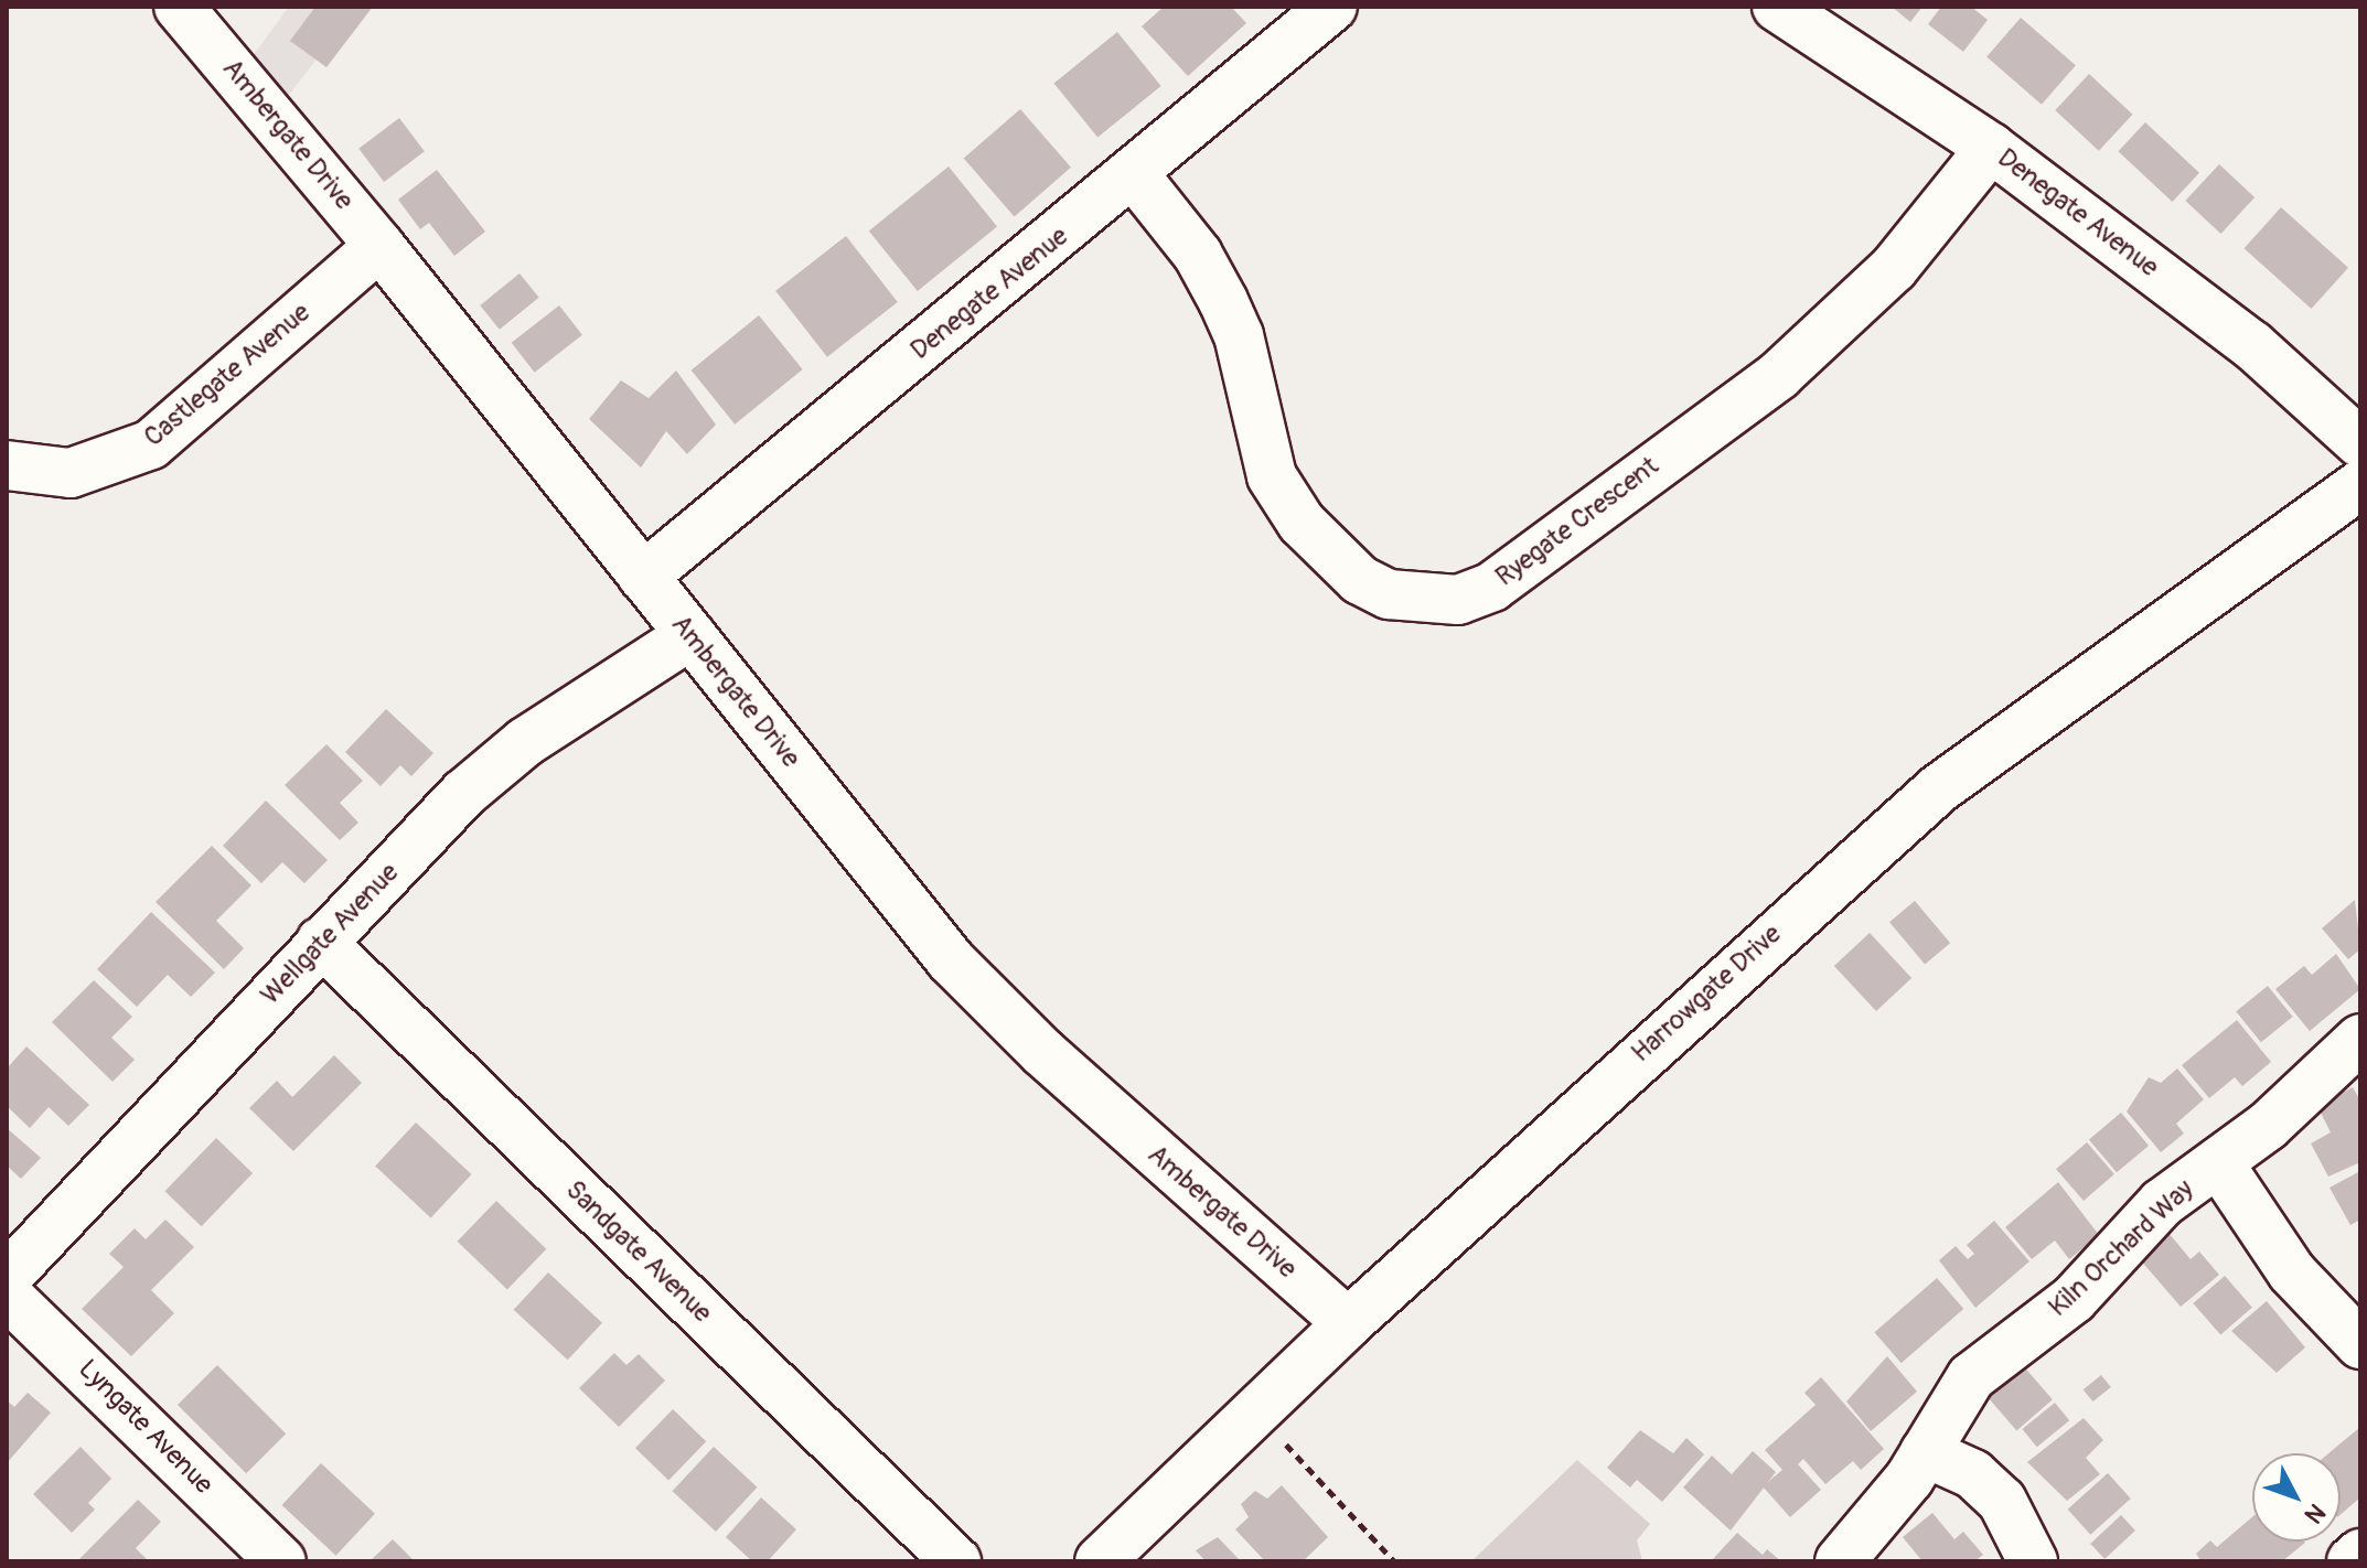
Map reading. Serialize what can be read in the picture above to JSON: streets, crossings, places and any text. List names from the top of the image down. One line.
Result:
{"streets":{"street":["Ambergate Drive","Denegate Avenue","Castlegate Avenue","Ryegate Crescent","Wellgate Avenue","Harrowgate Drive","Kiln Orchard Way","Sandgate Avenue","Lyngate Avenue"]},"crossings":[["Ambergate Drive","Denegate Avenue"],["Ambergate Drive","Castlegate Avenue"],["Ambergate Drive","Wellgate Avenue"],["Ambergate Drive","Harrowgate Drive"],["Denegate Avenue","Ryegate Crescent"],["Wellgate Avenue","Sandgate Avenue"]],"north":"bottom right"}
